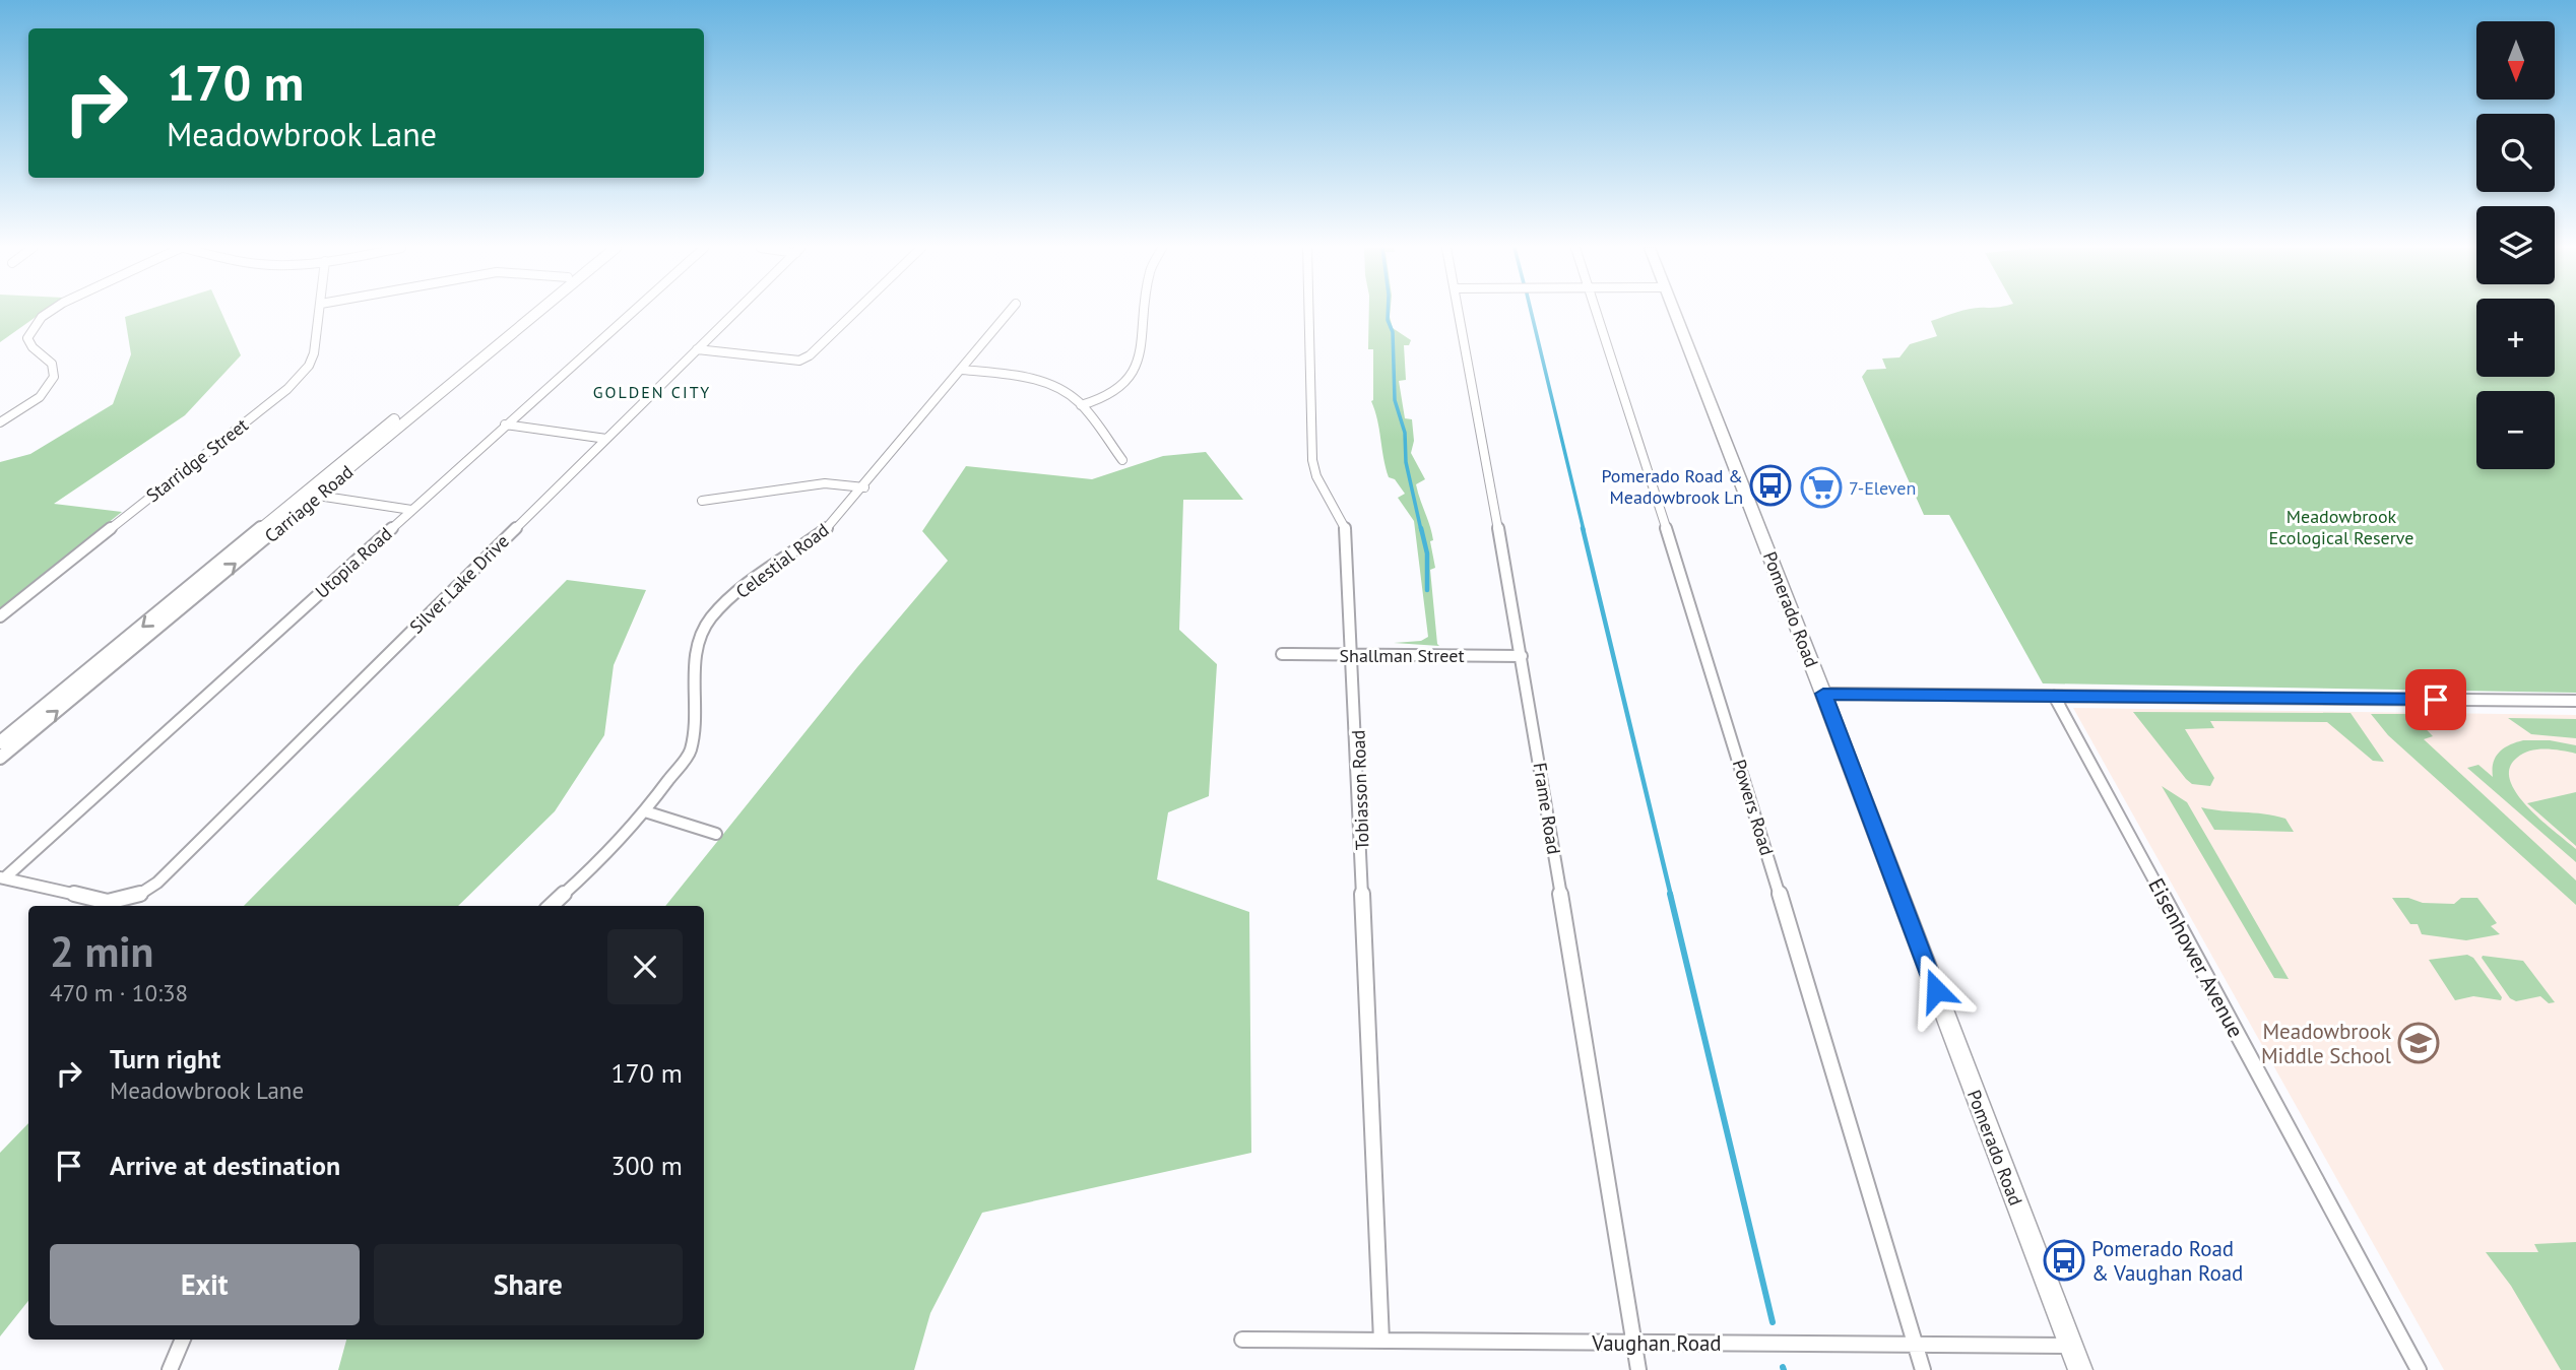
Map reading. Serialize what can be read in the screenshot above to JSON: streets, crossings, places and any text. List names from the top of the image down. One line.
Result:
{"streets":{"main road":["Pomerado Road"],"street":["Starridge Street","Carriage Road","Celestial Road","Utopia Road","Silver Lake Drive","Shallman Street","Tobiasson Road","Powers Road","Frame Road","Eisenhower Avenue","Vaughan Road"]},"crossings":[["Utopia Road","Silver Lake Drive"],["Pomerado Road","Vaughan Road"],["Shallman Street","Tobiasson Road"],["Shallman Street","Frame Road"],["Tobiasson Road","Vaughan Road"],["Powers Road","Vaughan Road"],["Frame Road","Vaughan Road"]],"districts":["GOLDEN CITY"],"parks":["Meadowbrook Ecological Reserve"],"places":{"bus stop":["Pomerado Road & Meadowbrook Ln","Pomerado Road & Vaughan Road"],"supermarket":["7-Eleven"],"school or university":["Meadowbrook Middle School"]},"north":"bottom","page":{"map_buttons":["+","−"],"turn":["170 m","Meadowbrook Lane"],"heading":["2 min","470 m · 10:38"],"list":[{"name":"Turn right","note":"Meadowbrook Lane","value":"170 m"},{"name":"Arrive at destination","value":"300 m"}],"buttons":["Exit","Share"]}}
